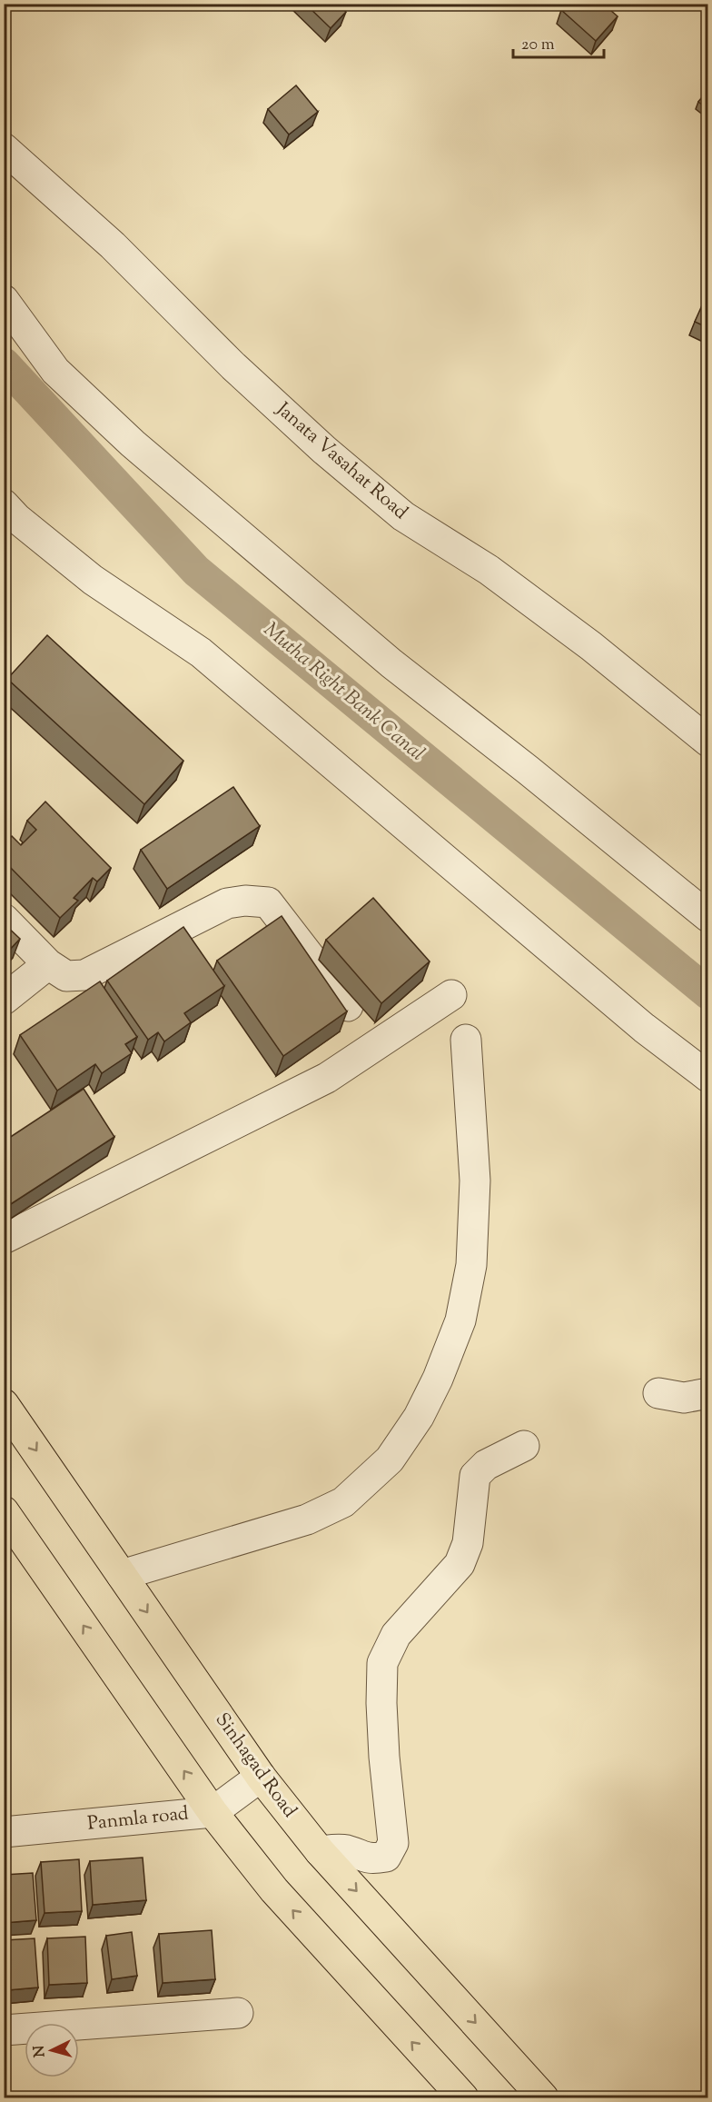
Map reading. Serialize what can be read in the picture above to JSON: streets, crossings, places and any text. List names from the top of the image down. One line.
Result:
{"streets":{"main road":["Sinhagad Road"],"street":["Janata Vasahat Road","Panmla road"]},"crossings":[["Sinhagad Road","Panmla road"]],"water":["Mutha Right Bank Canal"],"scale_bar":"20 m","north":"left"}
